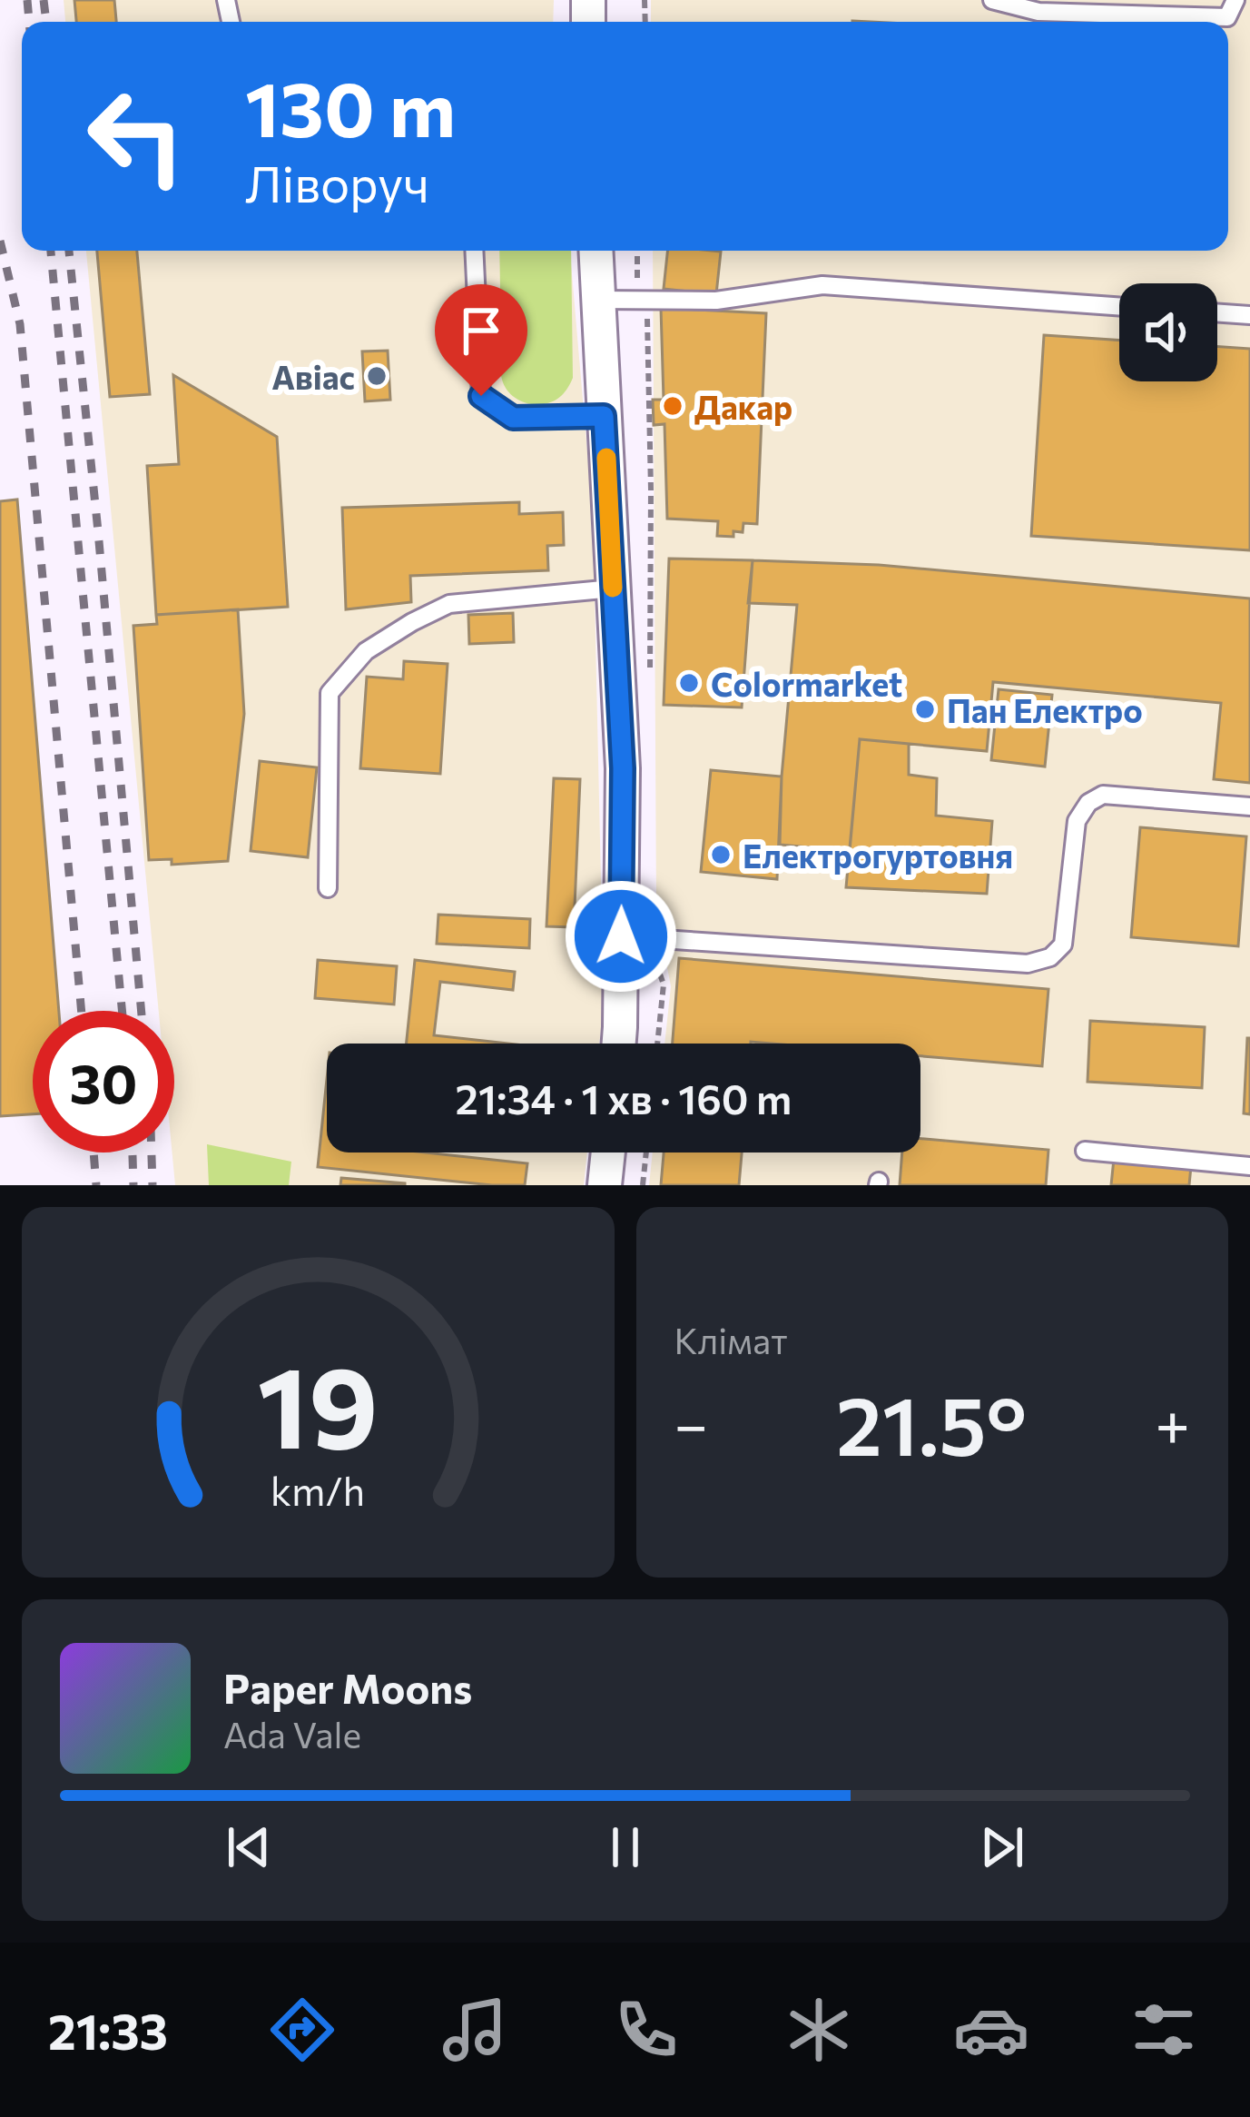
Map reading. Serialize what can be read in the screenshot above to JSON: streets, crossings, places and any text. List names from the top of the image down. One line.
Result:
{"places":["Авіас","Дакар","Colormarket","Пан Електро","Електрогуртовня"],"page":{"turn":["130 m","Ліворуч"],"limit":"30","trip":"21:34 · 1 хв · 160 m","tile":"Клімат","heat":["−","21.5°","+"],"song":["Paper Moons","Ada Vale"],"tabs":"21:33","gauge":["19","km/h"]}}
